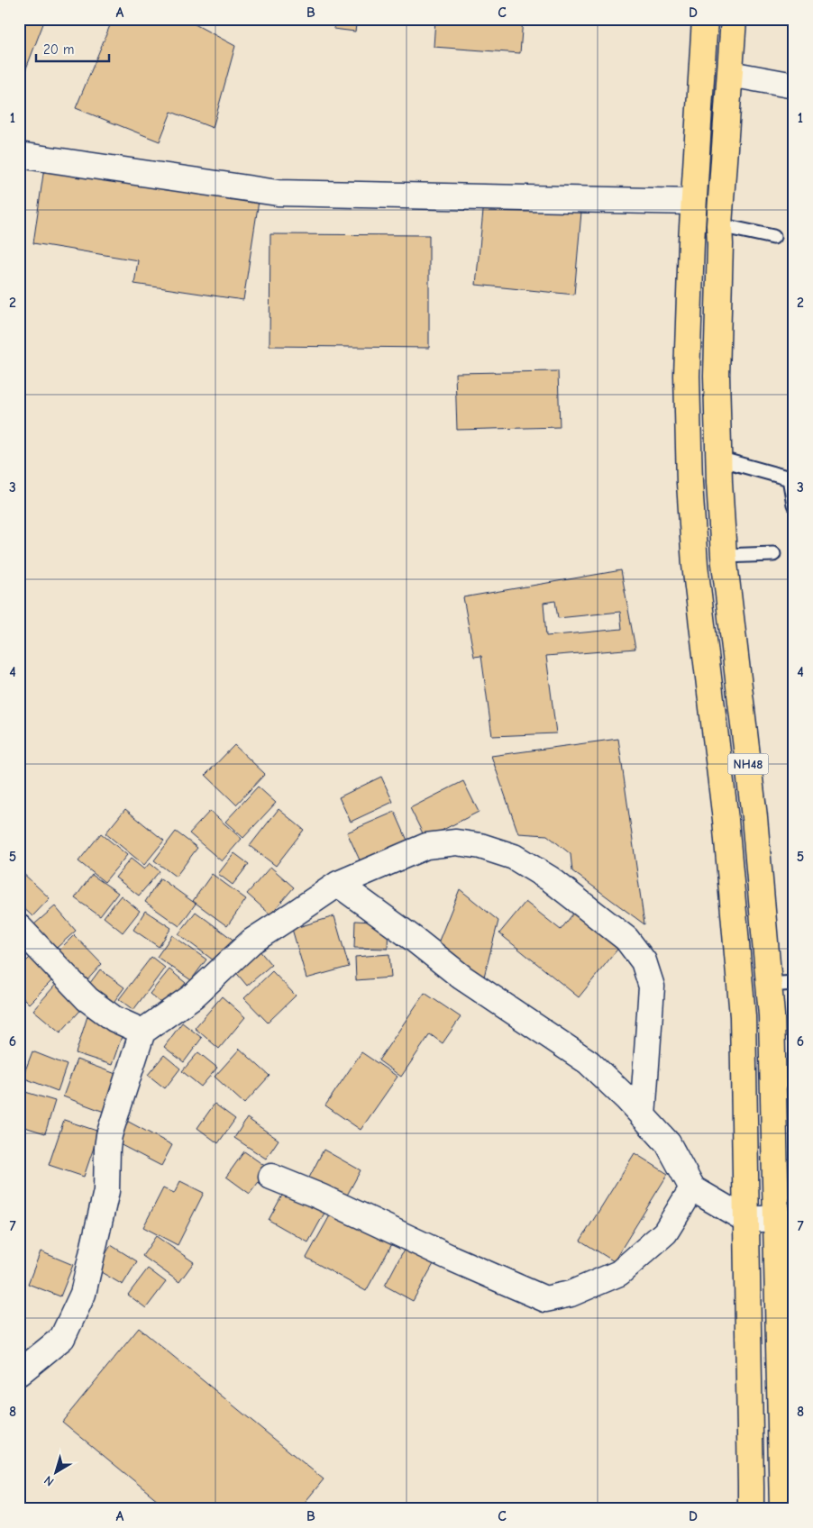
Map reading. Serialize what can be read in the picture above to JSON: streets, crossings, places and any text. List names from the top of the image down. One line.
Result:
{"streets":{"highway":["NH48"]},"scale_bar":"20 m","north":"bottom left","grid":{"columns":["A","B","C","D"],"rows":["1","2","3","4","5","6","7","8"]}}
